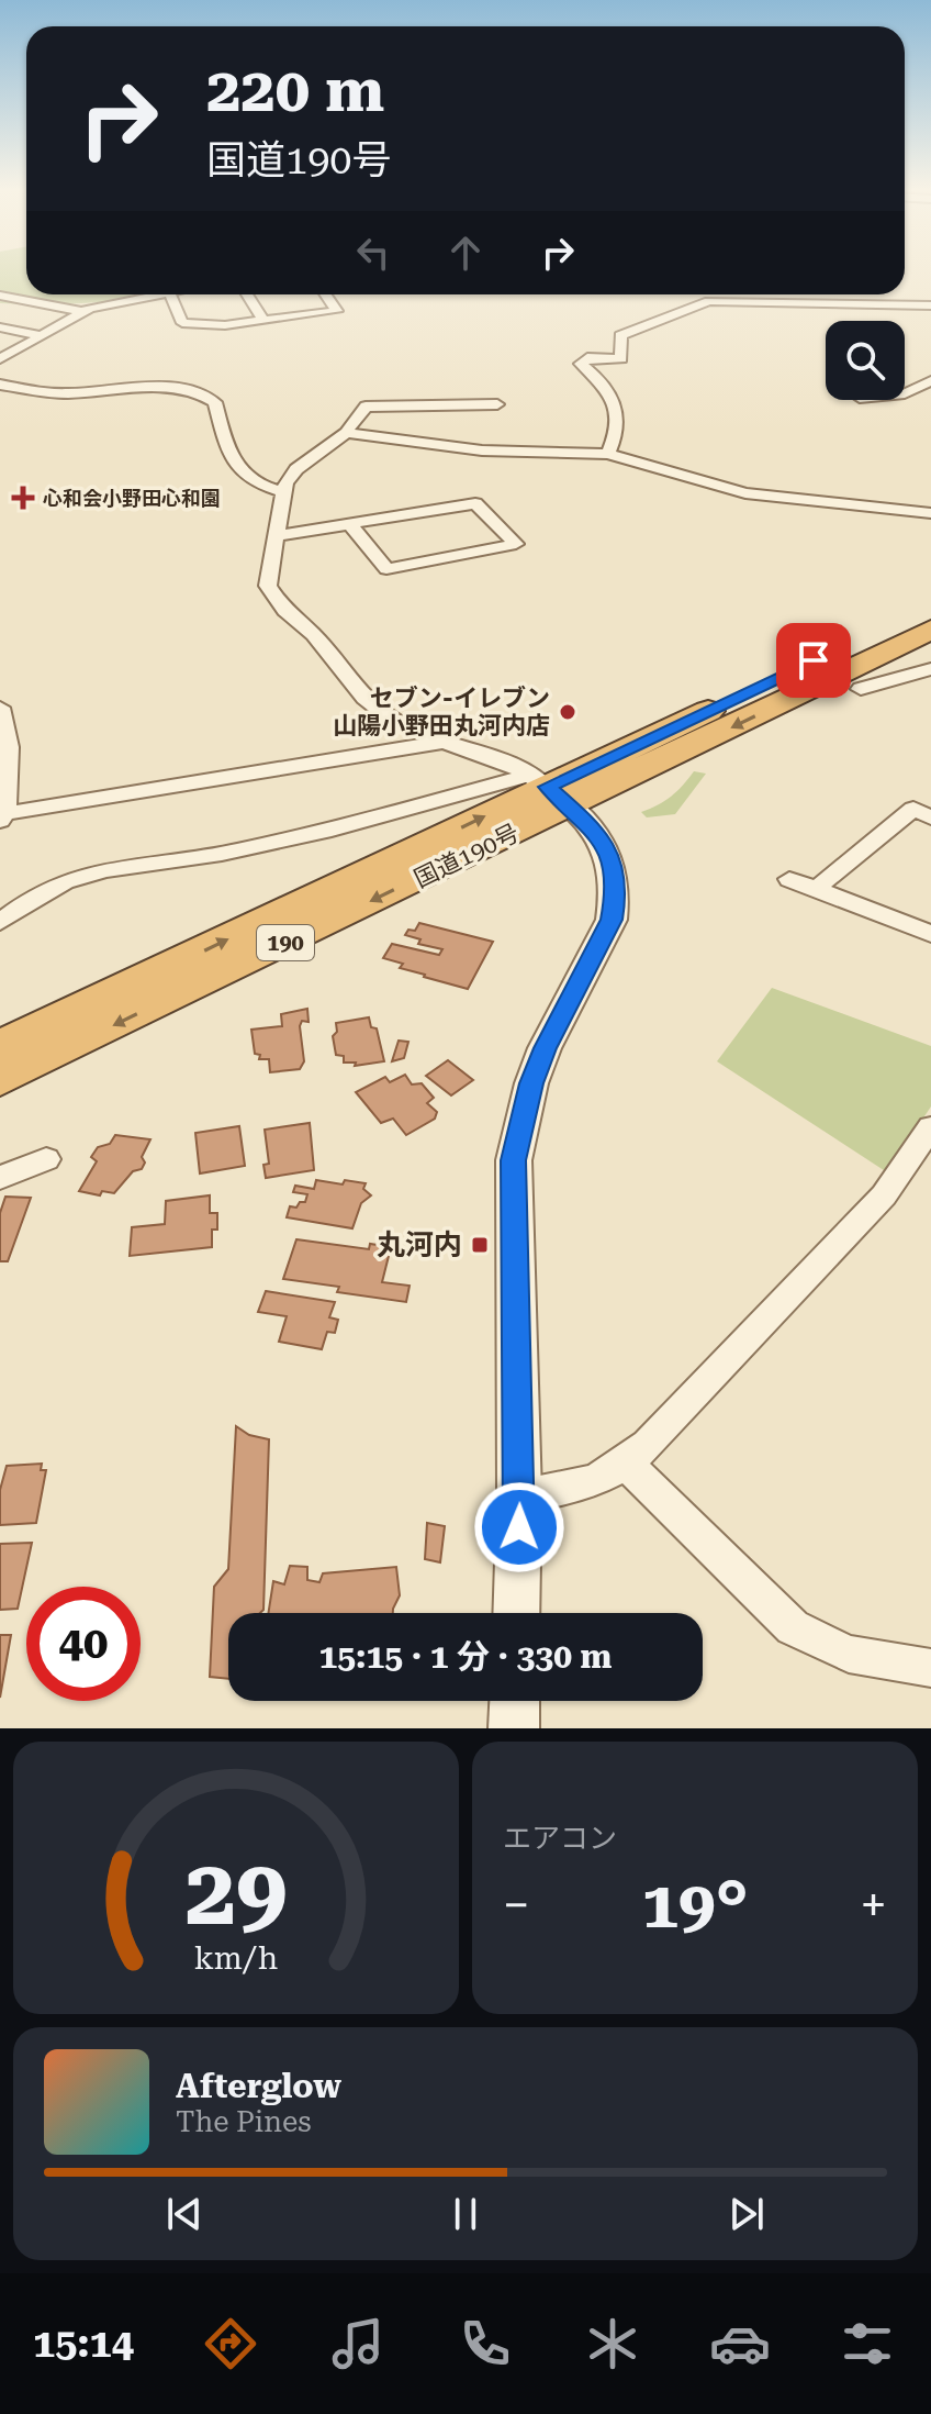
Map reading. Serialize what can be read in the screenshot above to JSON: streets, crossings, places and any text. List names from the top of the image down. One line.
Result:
{"streets":{"highway":["国道190号","190"]},"places":{"health":["心和会小野田心和園"],"other":["セブン-イレブン 山陽小野田丸河内店"],"transit":["丸河内"]},"page":{"turn":["220 m","国道190号"],"limit":"40","trip":"15:15 · 1 分 · 330 m","tile":"エアコン","heat":["−","19°","+"],"song":["Afterglow","The Pines"],"tabs":"15:14","gauge":["29","km/h"]}}
